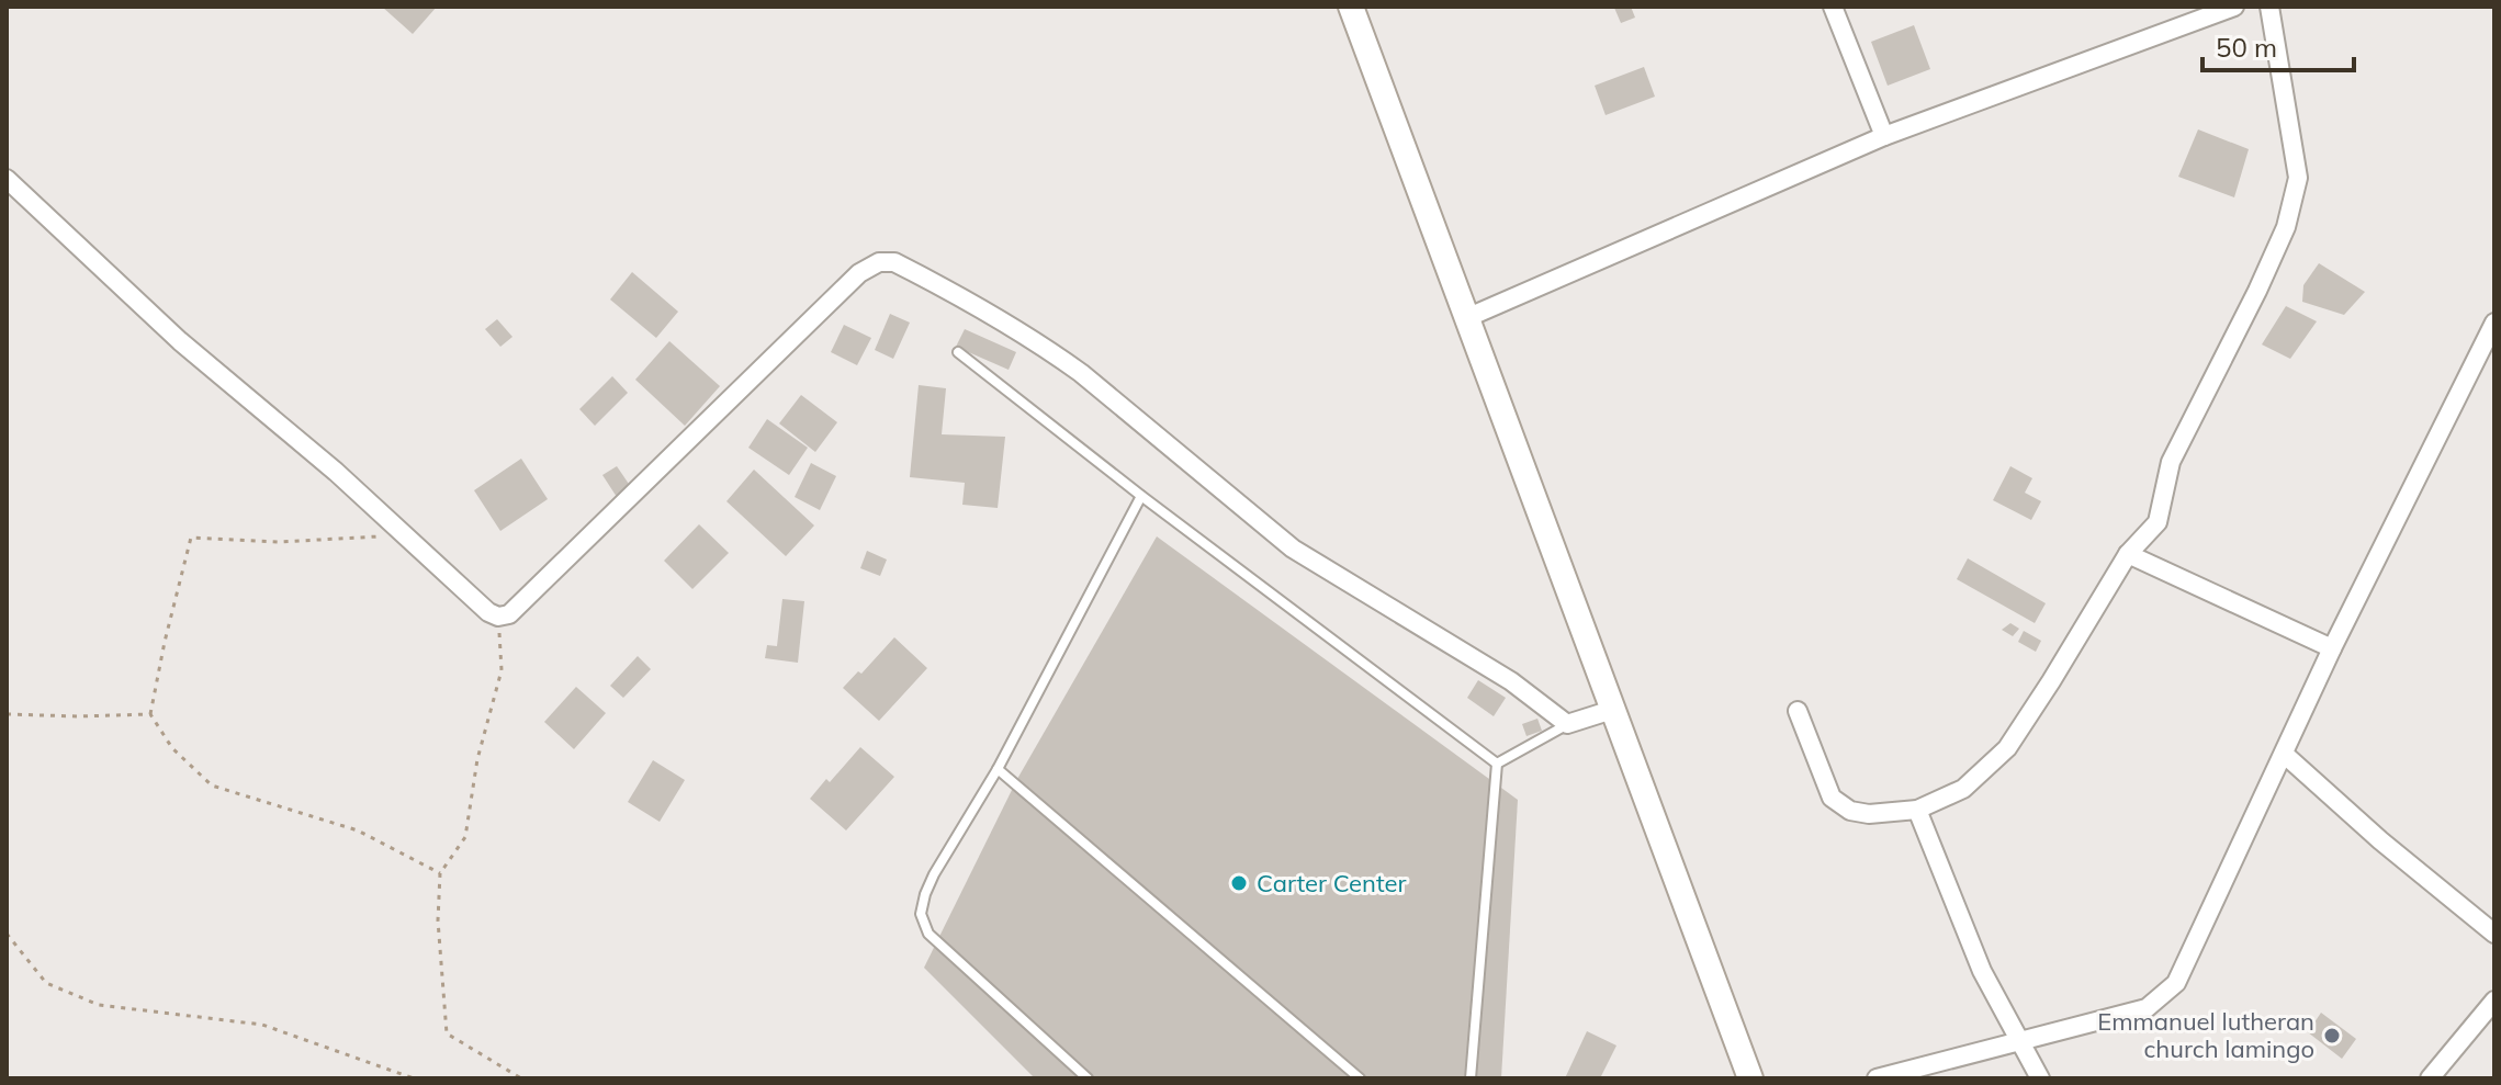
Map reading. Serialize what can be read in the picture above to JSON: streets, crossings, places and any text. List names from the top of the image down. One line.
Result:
{"places":["Carter Center","Emmanuel lutheran church lamingo"],"scale_bar":"50 m"}
